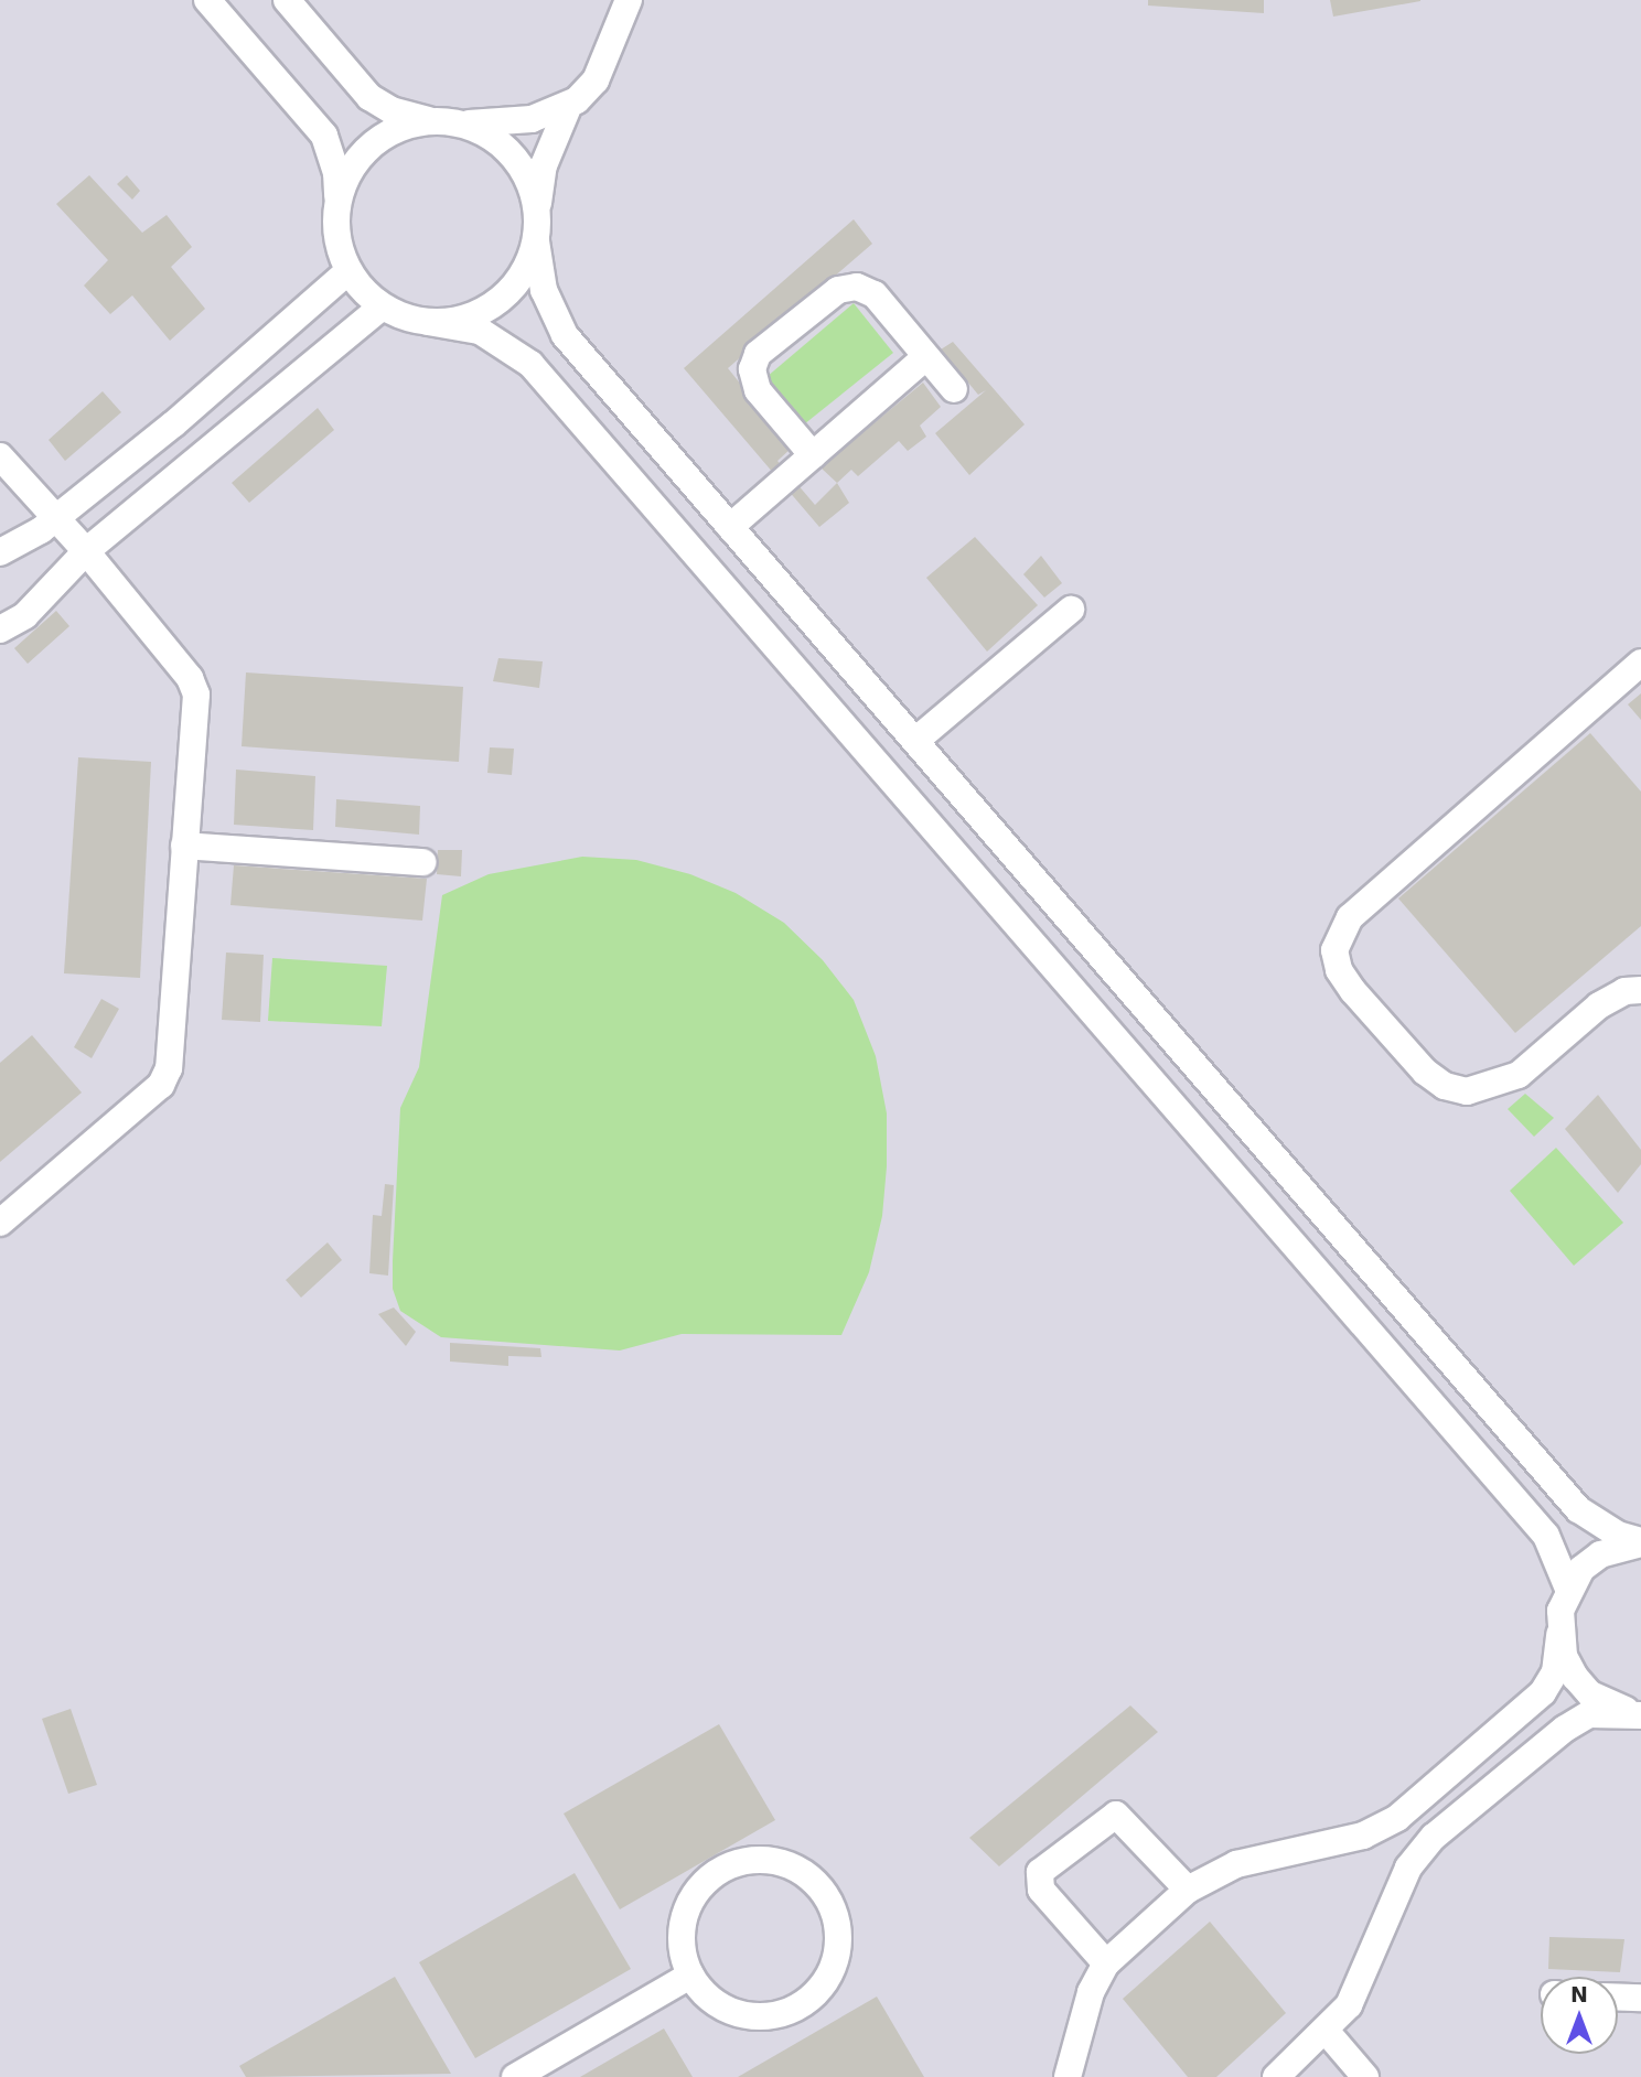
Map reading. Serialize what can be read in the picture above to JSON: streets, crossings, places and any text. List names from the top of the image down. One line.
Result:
{"north":"top"}
